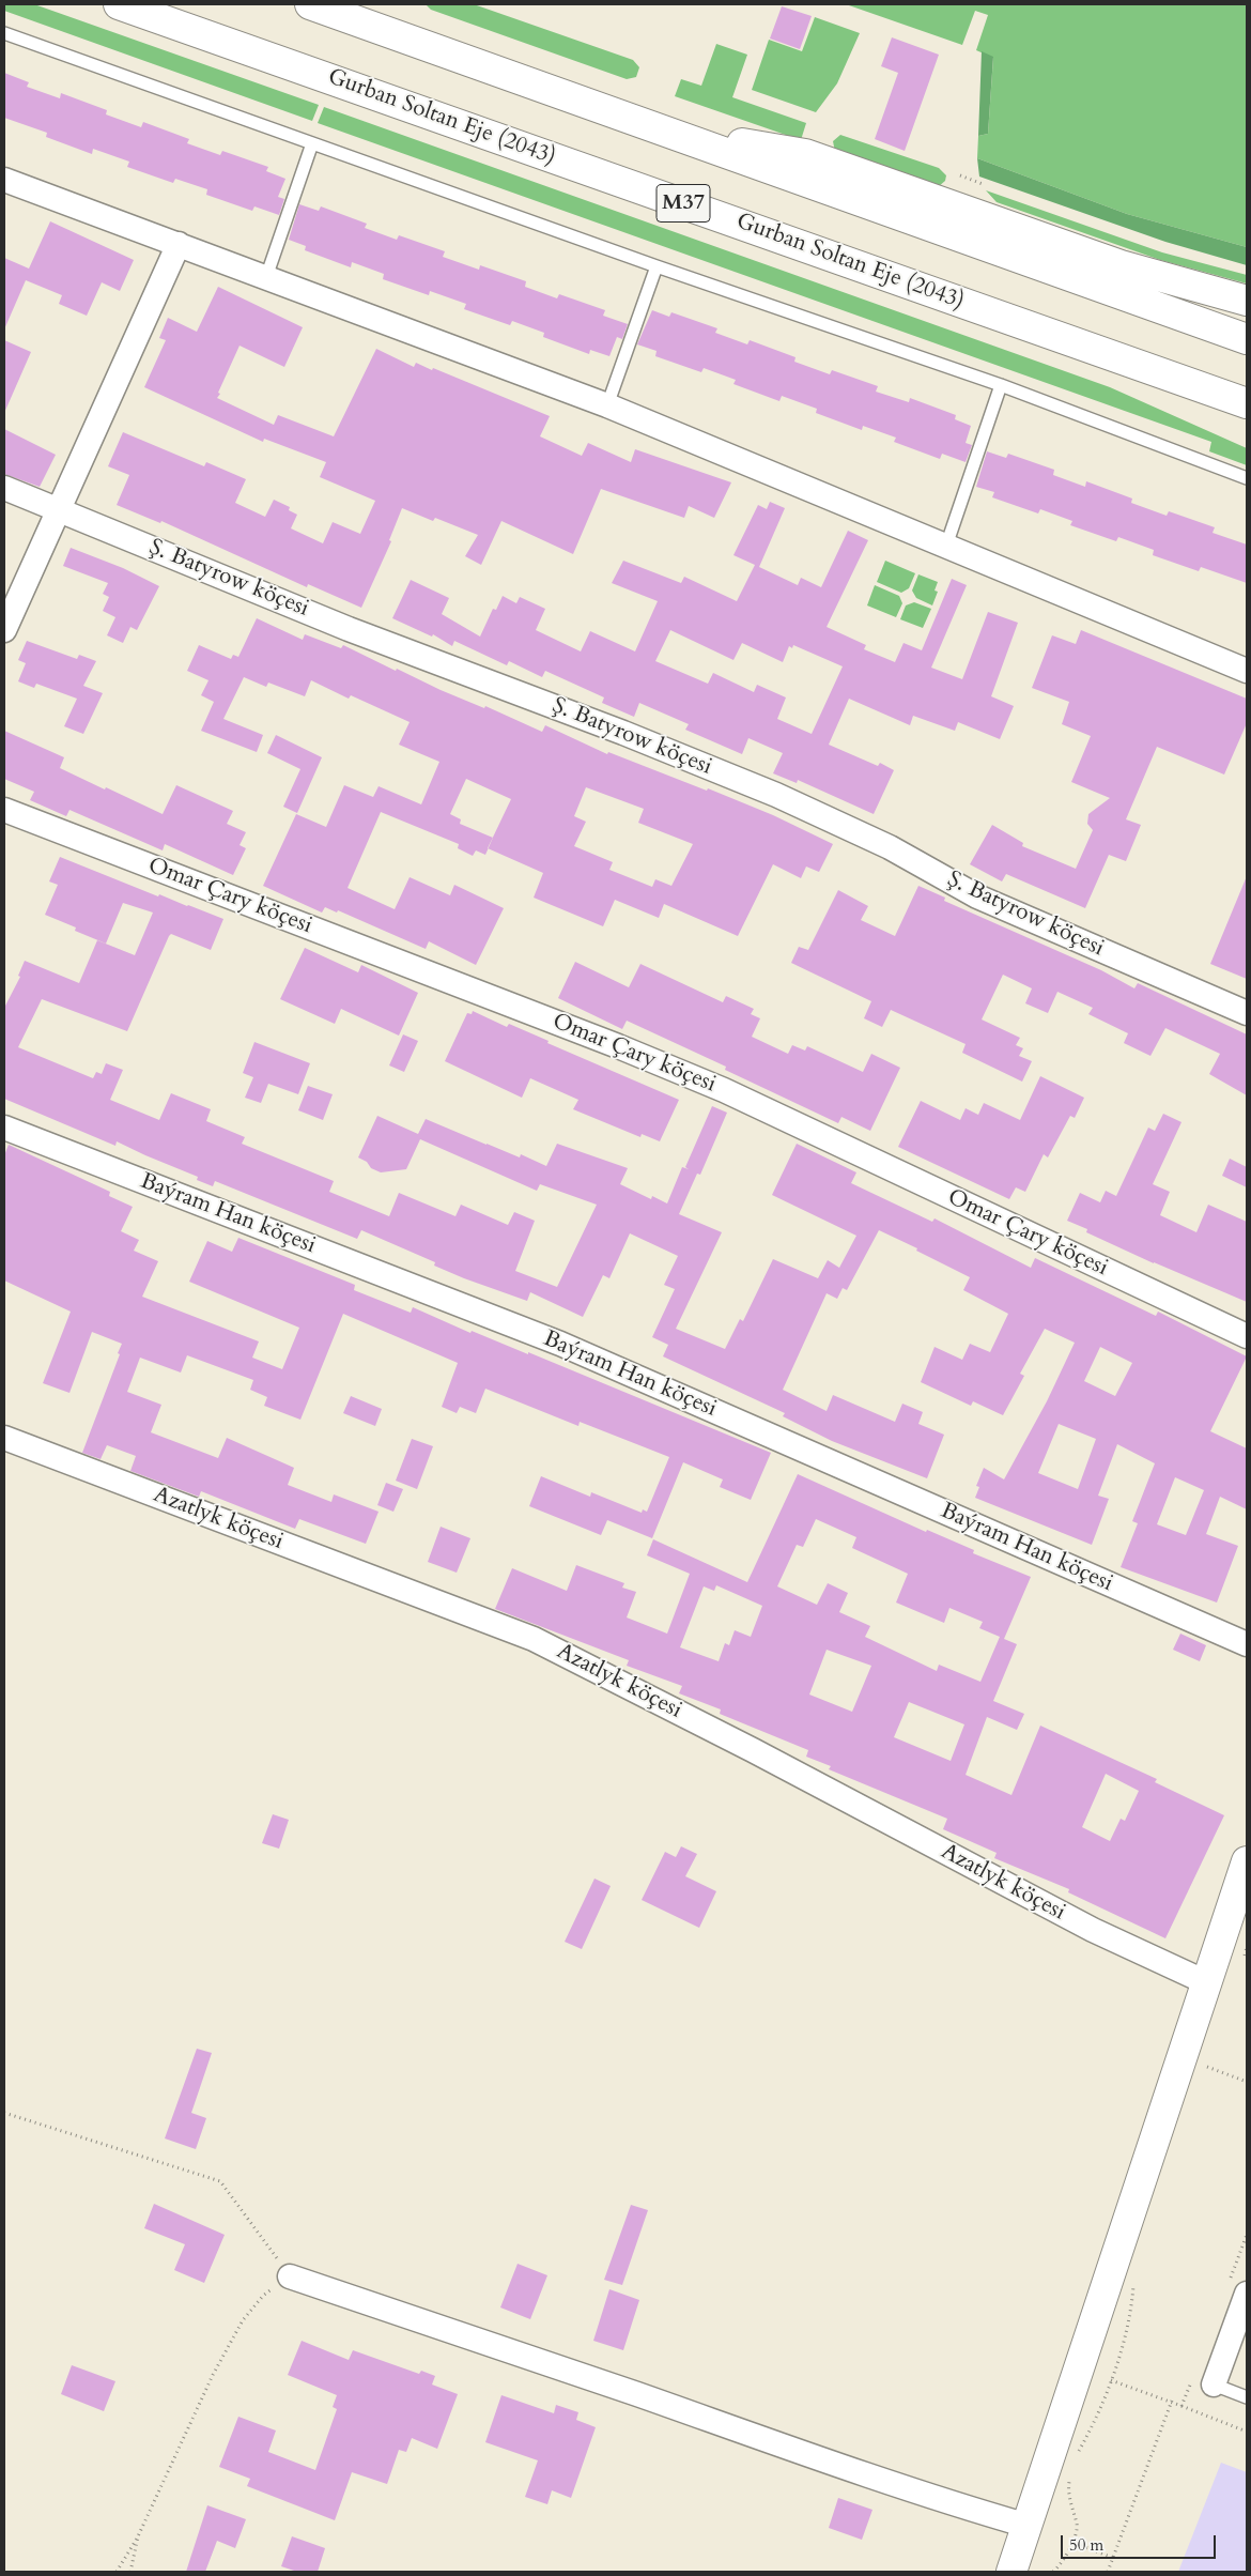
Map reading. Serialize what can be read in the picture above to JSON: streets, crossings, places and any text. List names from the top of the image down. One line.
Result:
{"streets":{"main road":["Gurban Soltan Eje (2043)","M37"],"street":["Ş. Batyrow köçesi","Omar Çary köçesi","Baýram Han köçesi","Azatlyk köçesi"]},"scale_bar":"50 m"}
